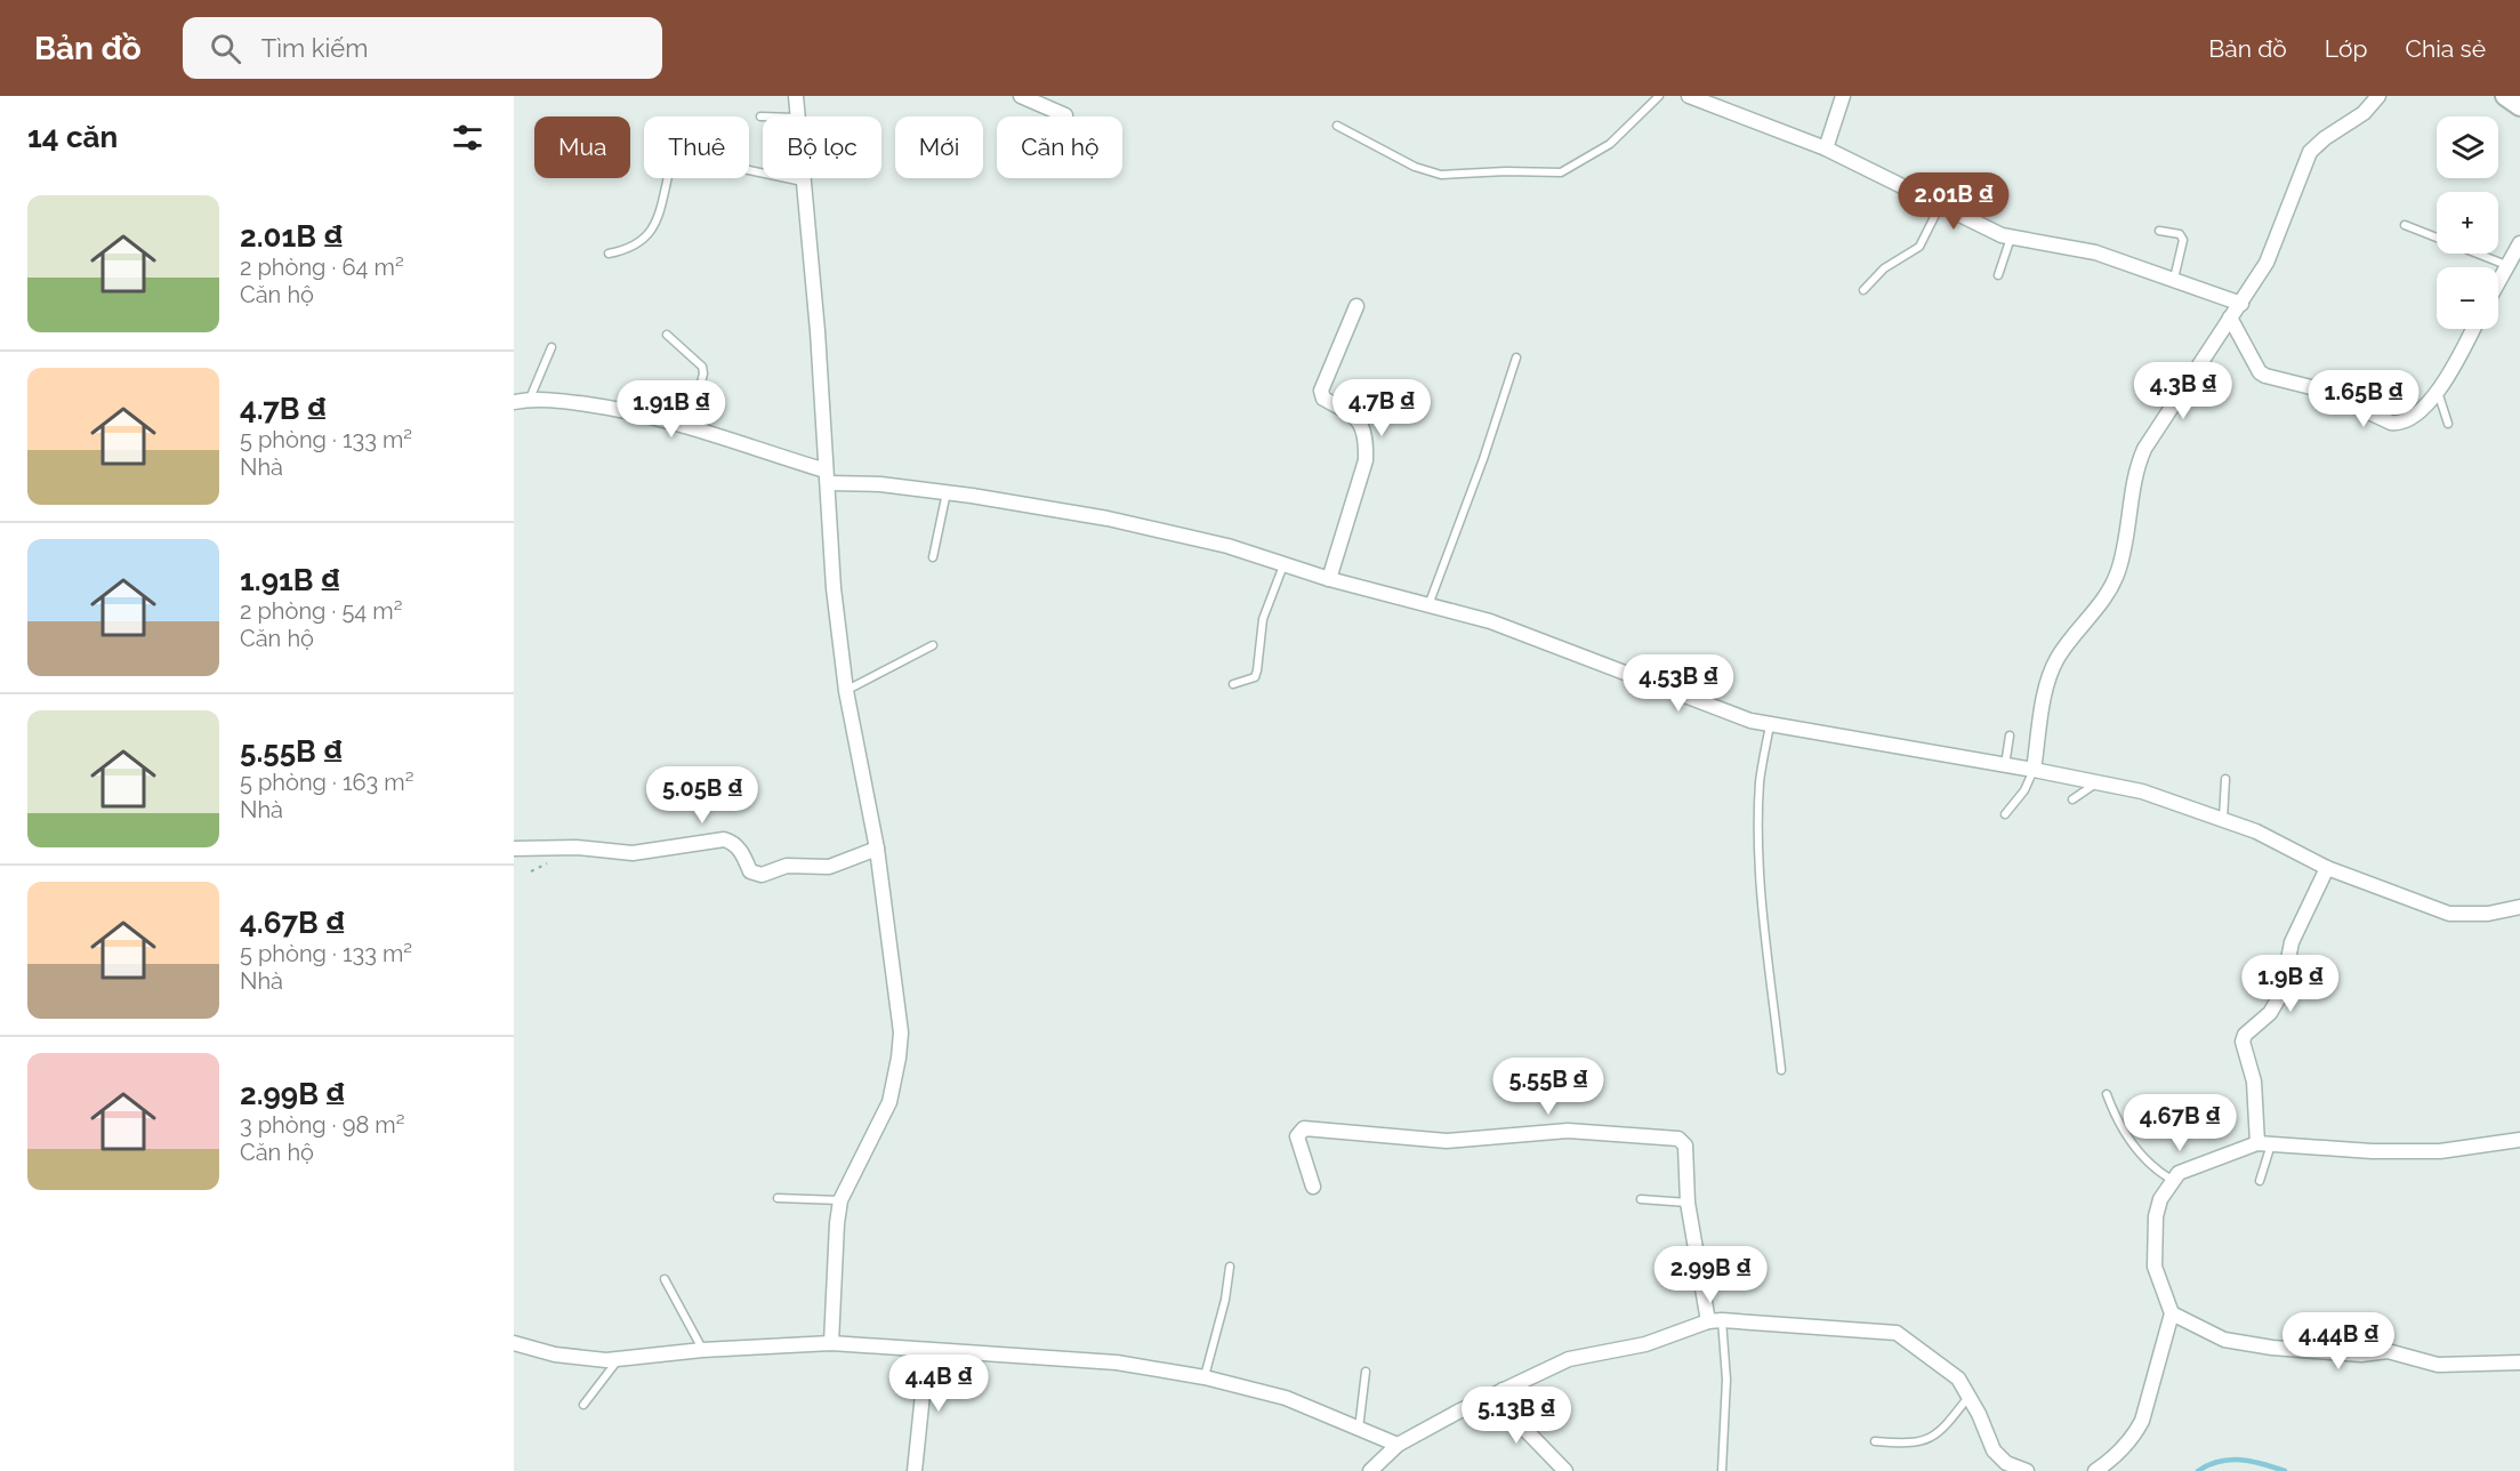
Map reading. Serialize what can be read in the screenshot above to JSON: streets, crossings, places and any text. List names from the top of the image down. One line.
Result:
{"page":{"header":"Bản đồ","search":"Tìm kiếm","nav":["Bản đồ","Lớp","Chia sẻ"],"heading":"14 căn","map_buttons":["+","−"],"chip":["Mua","Thuê","Bộ lọc","Mới","Căn hộ"],"price":["2.01B ₫","4.3B ₫","1.65B ₫","4.7B ₫","1.91B ₫","4.53B ₫","5.05B ₫","1.9B ₫","5.55B ₫","4.67B ₫","2.99B ₫","4.44B ₫","4.4B ₫","5.13B ₫"],"list":[{"name":"2.01B ₫","note":"2 phòng · 64 m² · Căn hộ"},{"name":"4.7B ₫","note":"5 phòng · 133 m² · Nhà"},{"name":"1.91B ₫","note":"2 phòng · 54 m² · Căn hộ"},{"name":"5.55B ₫","note":"5 phòng · 163 m² · Nhà"},{"name":"4.67B ₫","note":"5 phòng · 133 m² · Nhà"},{"name":"2.99B ₫","note":"3 phòng · 98 m² · Căn hộ"}]}}
